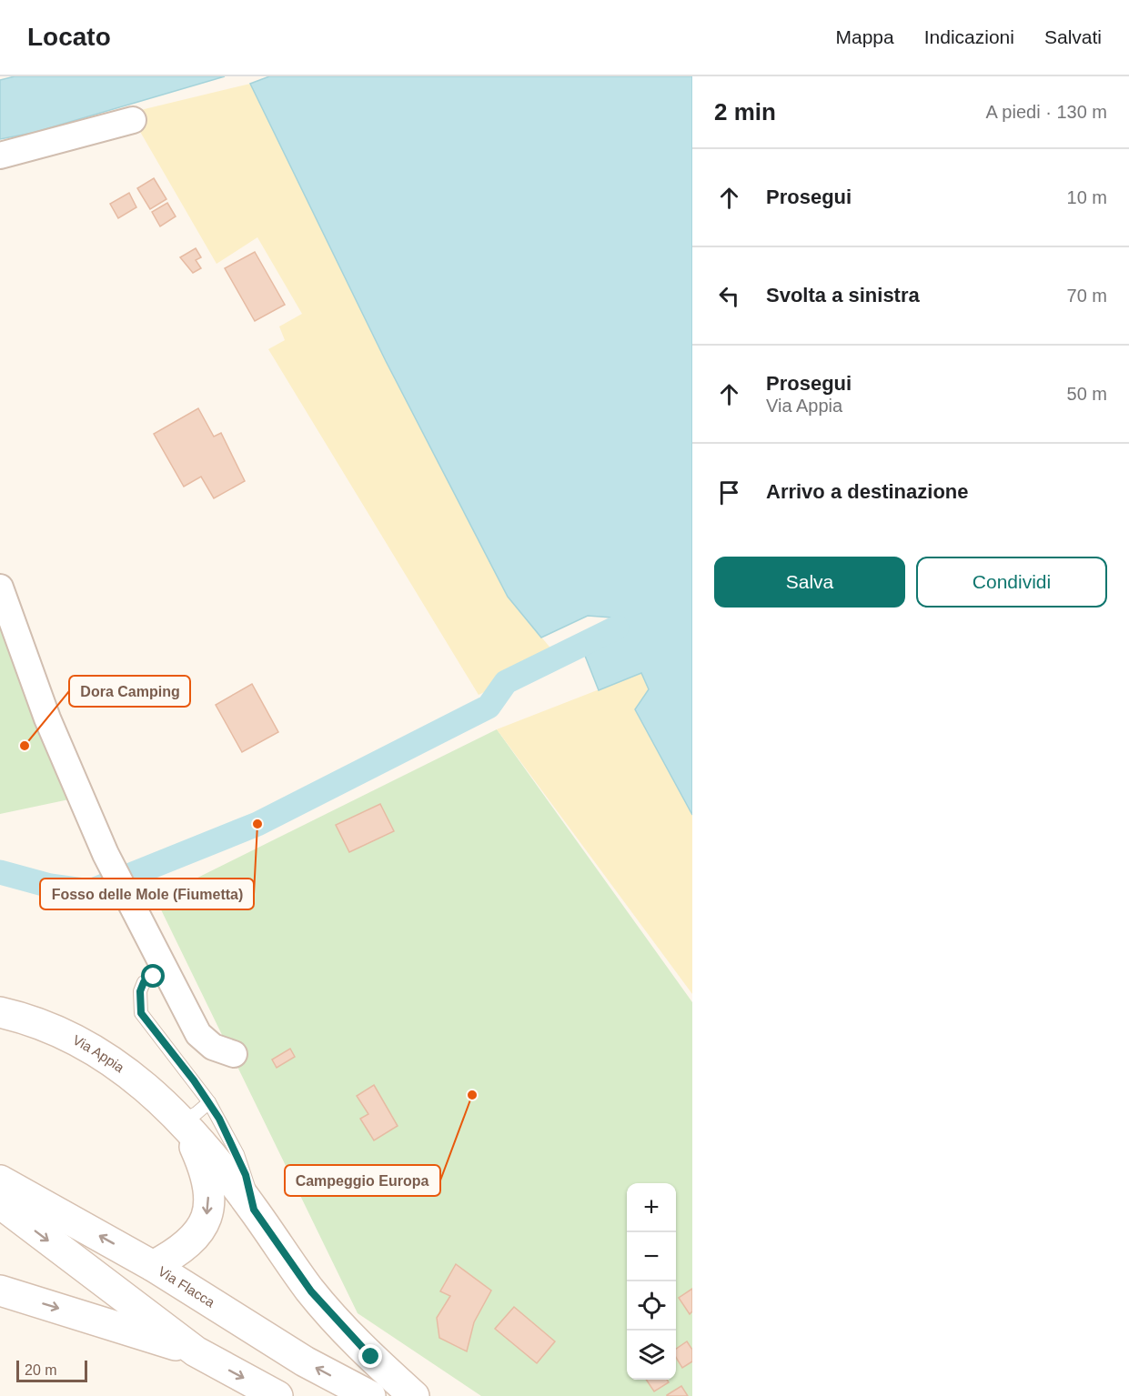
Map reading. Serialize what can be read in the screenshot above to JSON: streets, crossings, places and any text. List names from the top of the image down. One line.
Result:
{"streets":{"main road":["Via Appia","Via Flacca"]},"crossings":[["Via Appia","Via Flacca"]],"places":["Dora Camping","Fosso delle Mole (Fiumetta)","Campeggio Europa"],"scale_bar":"20 m","page":{"header":"Locato","nav":["Mappa","Indicazioni","Salvati"],"heading":["2 min","A piedi · 130 m"],"list":[["Prosegui","10 m"],["Svolta a sinistra","70 m"],["Prosegui","Via Appia","50 m"],"Arrivo a destinazione"],"buttons":["Salva","Condividi"],"map_buttons":["+","−"],"scale":"20 m"}}
